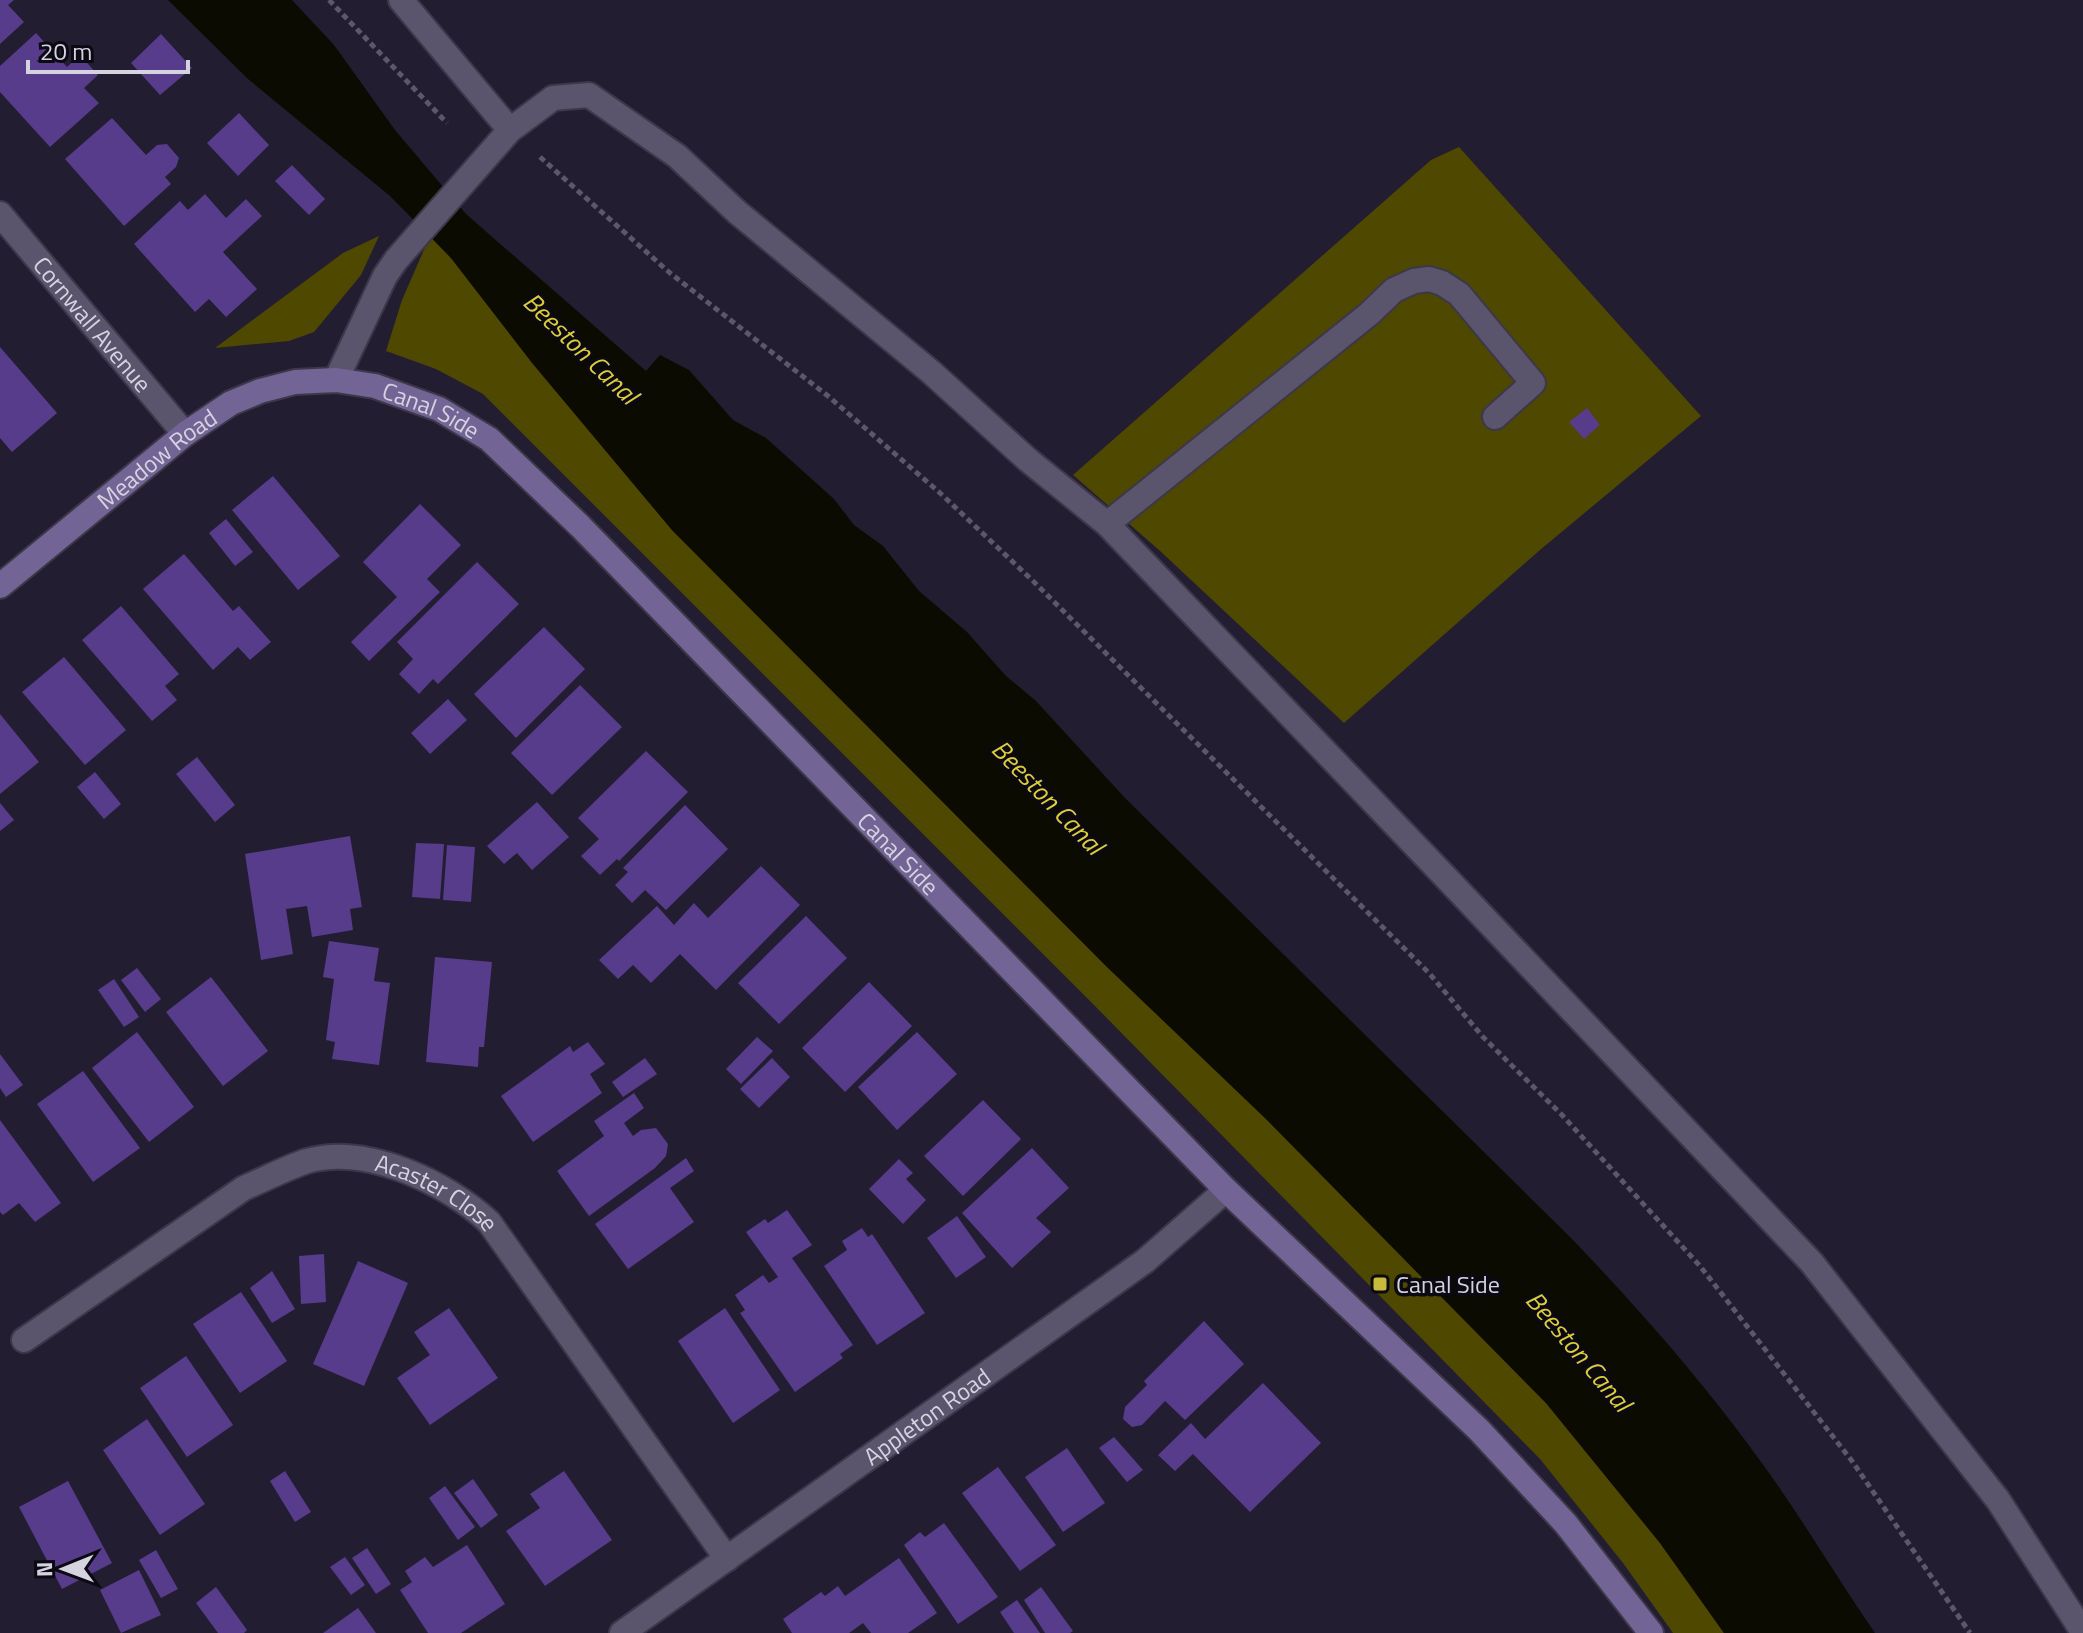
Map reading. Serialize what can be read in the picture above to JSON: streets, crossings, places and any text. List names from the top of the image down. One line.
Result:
{"streets":{"street":["Cornwall Avenue","Canal Side","Meadow Road","Acaster Close","Appleton Road"]},"crossings":[["Cornwall Avenue","Meadow Road"],["Canal Side","Meadow Road"],["Canal Side","Appleton Road"],["Acaster Close","Appleton Road"]],"water":["Beeston Canal"],"places":{"transit":["Canal Side"]},"scale_bar":"20 m","north":"left"}
